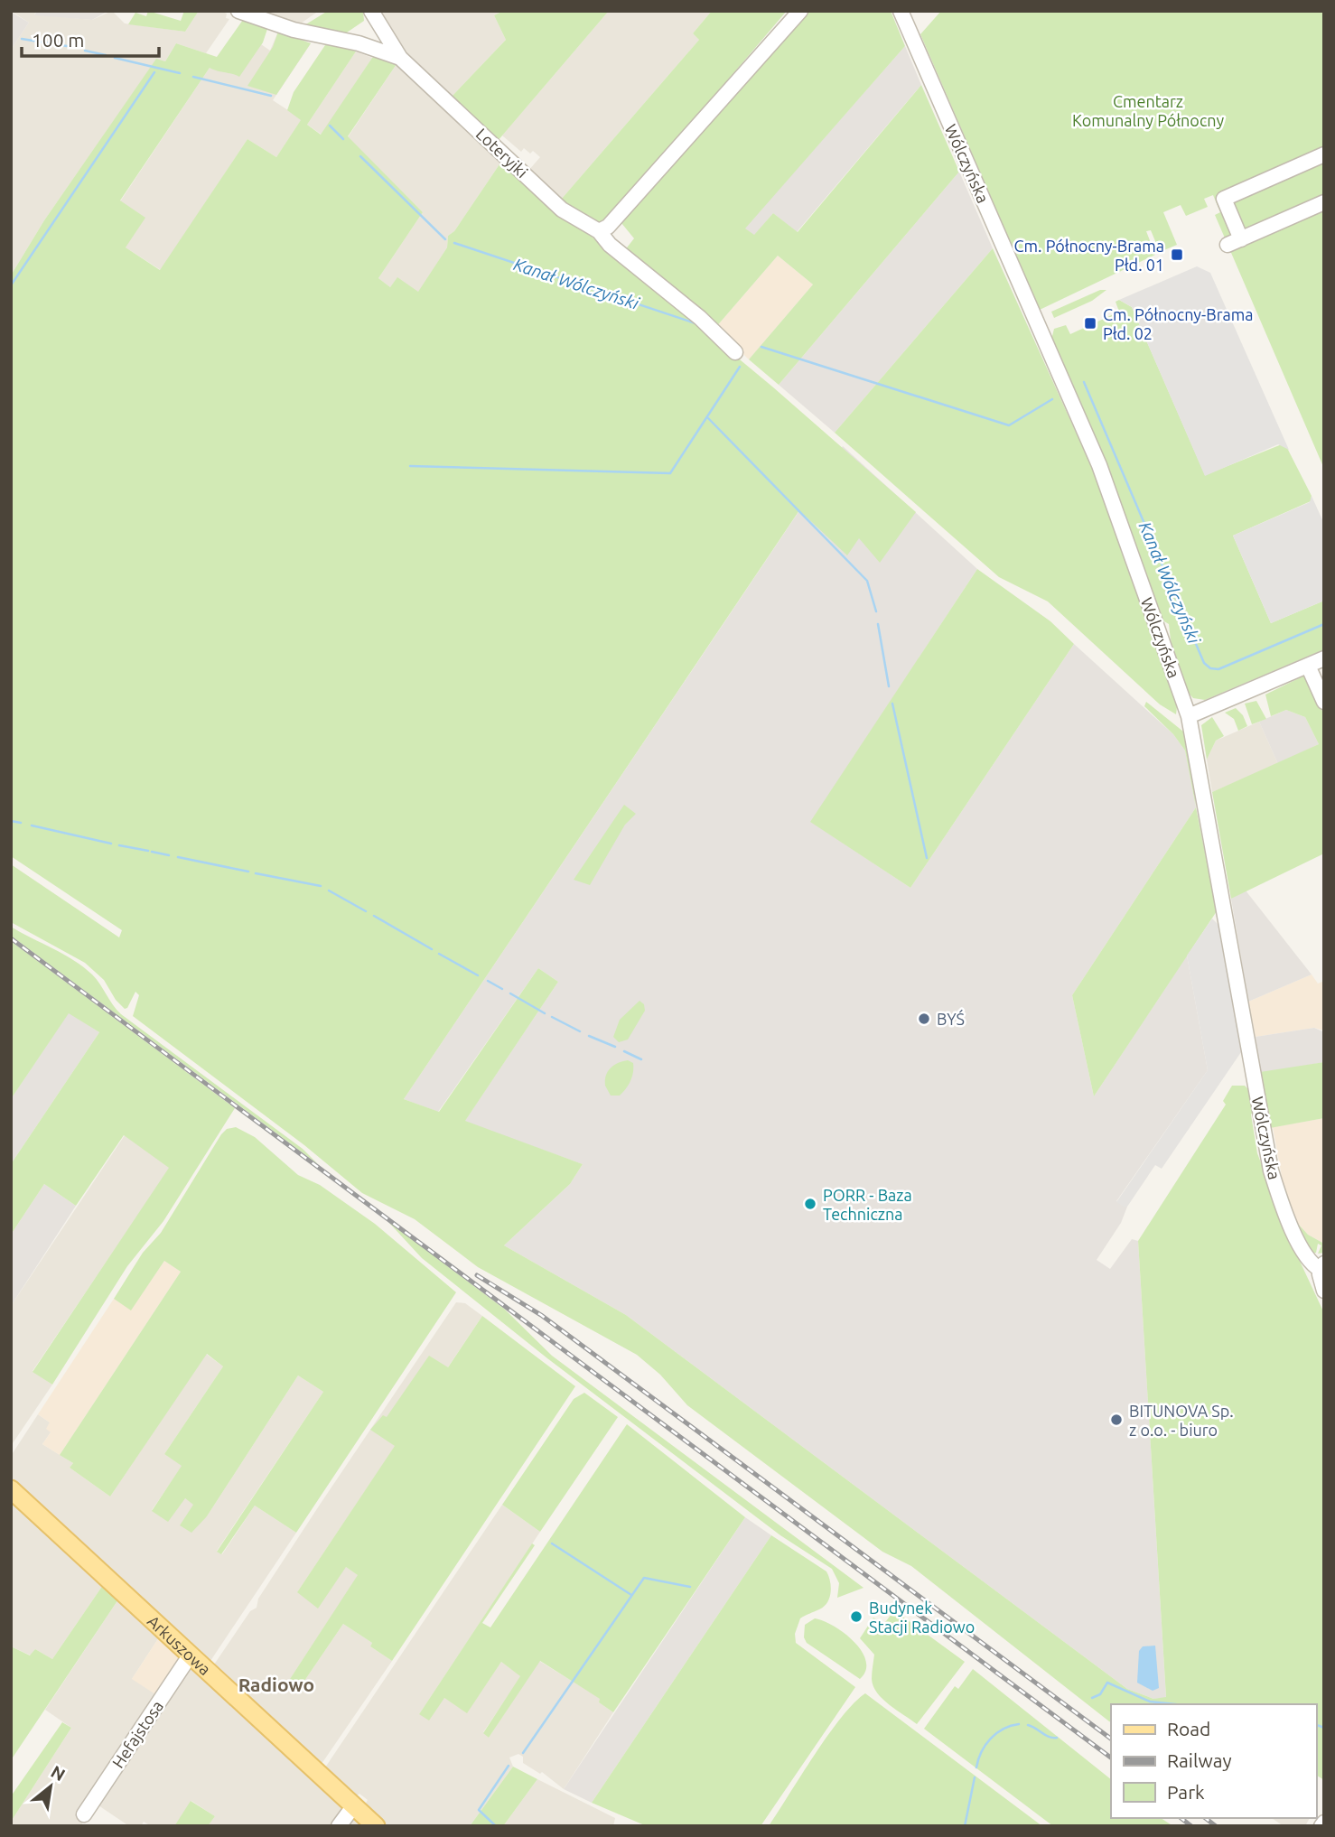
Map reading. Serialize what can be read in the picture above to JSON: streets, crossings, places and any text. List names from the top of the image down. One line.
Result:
{"streets":{"main road":["Arkuszowa"],"street":["Loteryjki","Wólczyńska","Hefajstosa"]},"crossings":[["Arkuszowa","Hefajstosa"]],"districts":["Radiowo"],"water":["Kanał Wólczyński"],"parks":["Cmentarz Komunalny Północny"],"places":{"transit":["Cm. Północny-Brama Płd. 01","Cm. Północny-Brama Płd. 02"],"other":["BYŚ","PORR - Baza Techniczna","BITUNOVA Sp. z o.o. - biuro","Budynek Stacji Radiowo"]},"legend":["Road","Railway","Park"],"scale_bar":"100 m","north":"top right"}
